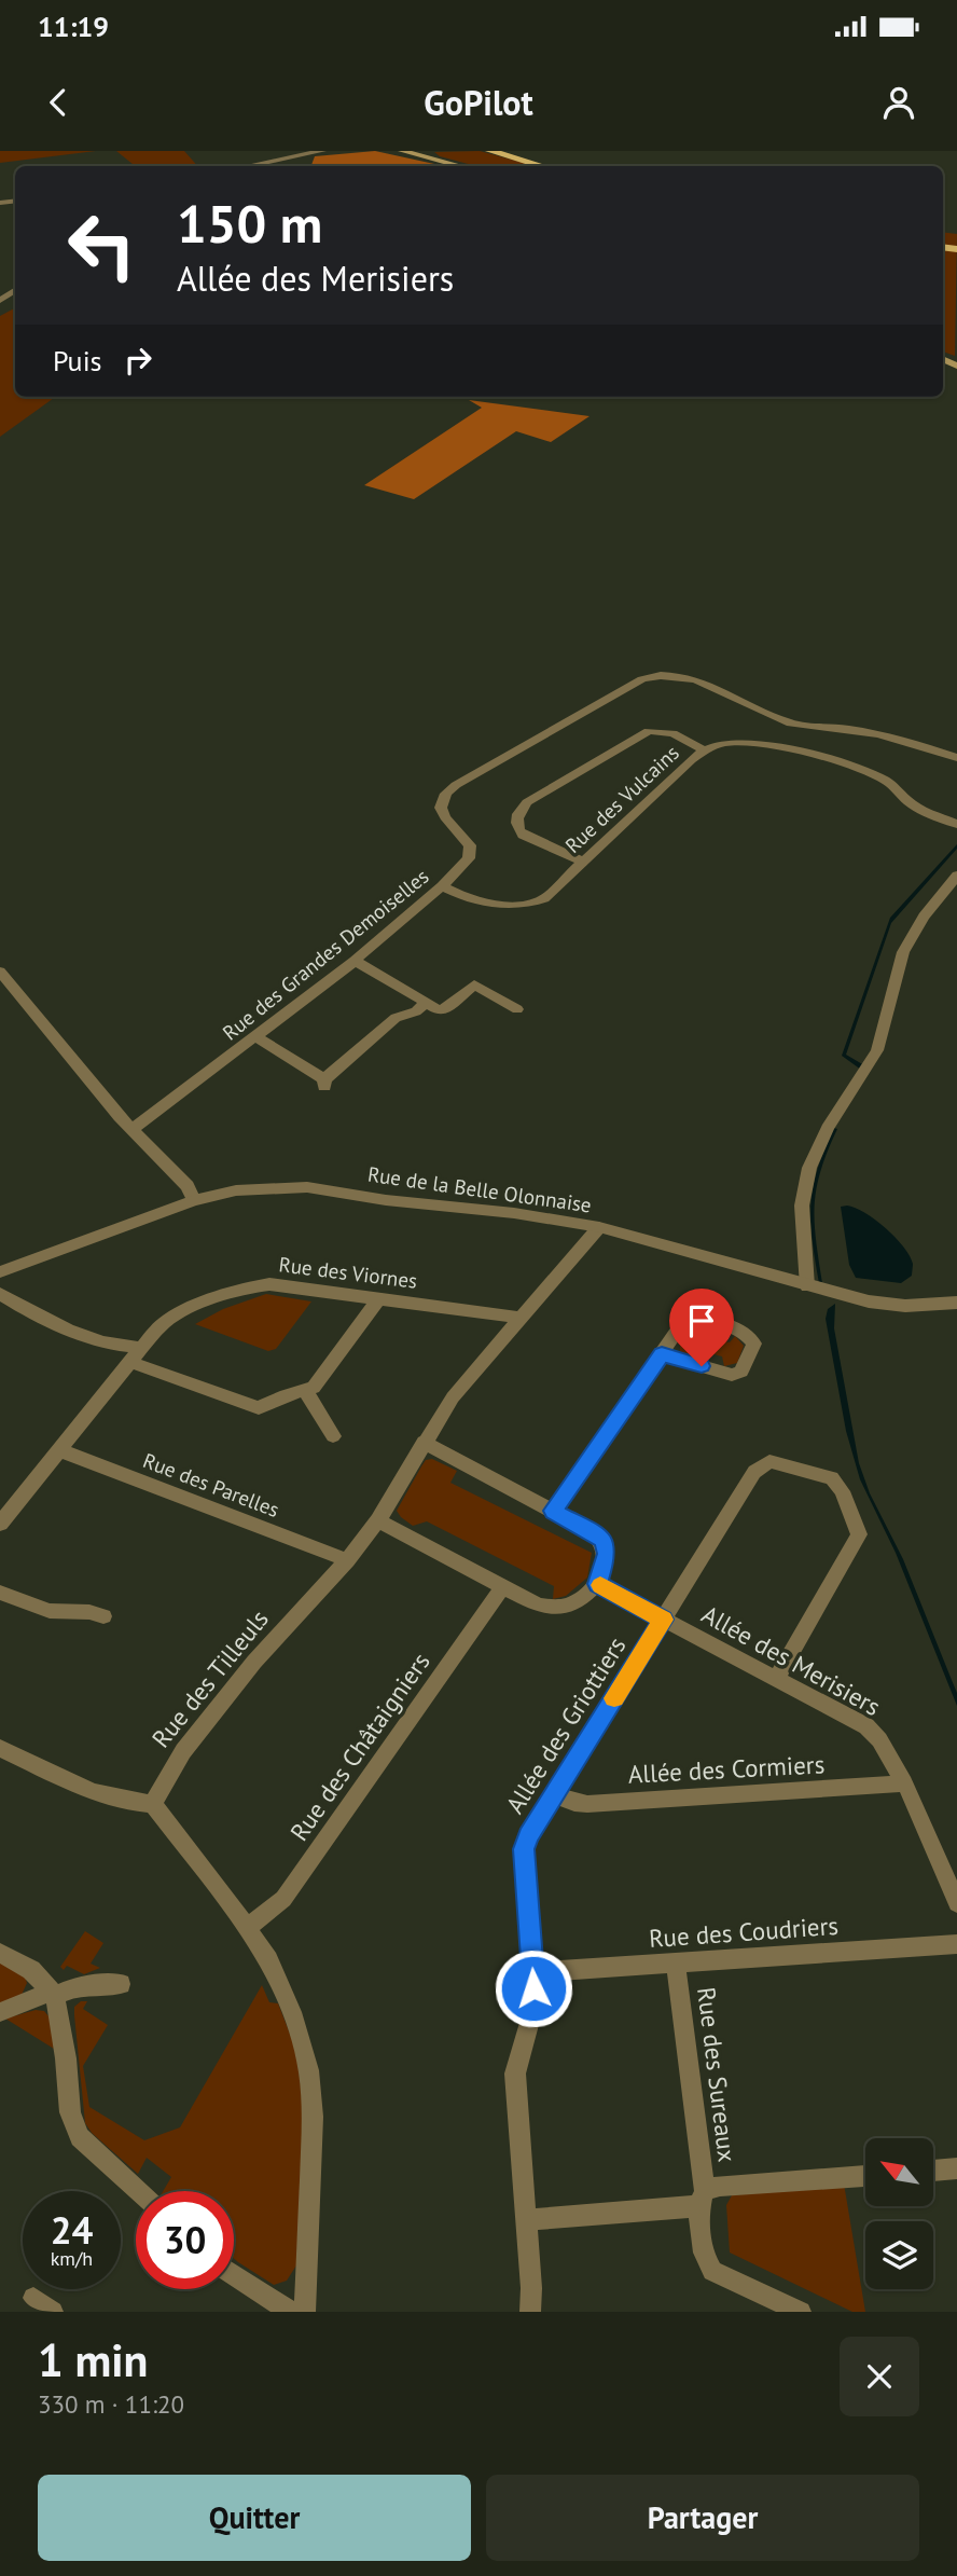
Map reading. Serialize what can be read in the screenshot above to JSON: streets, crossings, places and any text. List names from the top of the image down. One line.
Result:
{"streets":{"street":["Rue des Vulcains","Rue des Grandes Demoiselles","Rue de la Belle Olonnaise","Rue des Viornes","Rue des Parelles","Allée des Merisiers","Rue des Tilleuls","Allée des Griottiers","Rue des Châtaigniers","Allée des Cormiers","Rue des Coudriers","Rue des Sureaux"]},"crossings":[["Rue des Vulcains","Rue des Grandes Demoiselles"],["Rue de la Belle Olonnaise","Rue des Tilleuls"],["Rue des Viornes","Rue des Parelles"],["Rue des Viornes","Rue des Tilleuls"],["Rue des Parelles","Rue des Tilleuls"],["Allée des Merisiers","Allée des Griottiers"],["Allée des Merisiers","Allée des Cormiers"],["Allée des Griottiers","Allée des Cormiers"],["Allée des Griottiers","Rue des Coudriers"],["Rue des Coudriers","Rue des Sureaux"]],"north":"top left","page":{"status":"11:19","header":"GoPilot","turn":["150 m","Allée des Merisiers"],"then":"Puis","speed":"24 km/h","limit":"30","heading":["1 min","330 m · 11:20"],"buttons":["Quitter","Partager"]}}
